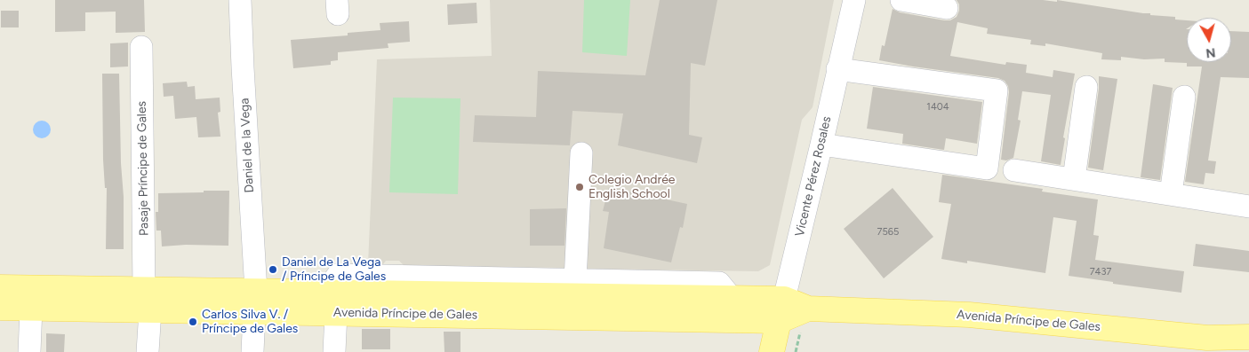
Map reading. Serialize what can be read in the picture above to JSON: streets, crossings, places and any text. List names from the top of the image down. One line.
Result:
{"streets":{"main road":["Vicente Pérez Rosales","Avenida Príncipe de Gales"],"street":["Daniel de la Vega","Pasaje Príncipe de Gales"]},"crossings":[["Daniel de la Vega","Avenida Príncipe de Gales"],["Pasaje Príncipe de Gales","Avenida Príncipe de Gales"],["Vicente Pérez Rosales","Avenida Príncipe de Gales"]],"places":["Colegio Andrée English School","Daniel de La Vega / Príncipe de Gales","Carlos Silva V. / Príncipe de Gales"],"house_numbers":["1404","7565","7437"],"north":"bottom"}
